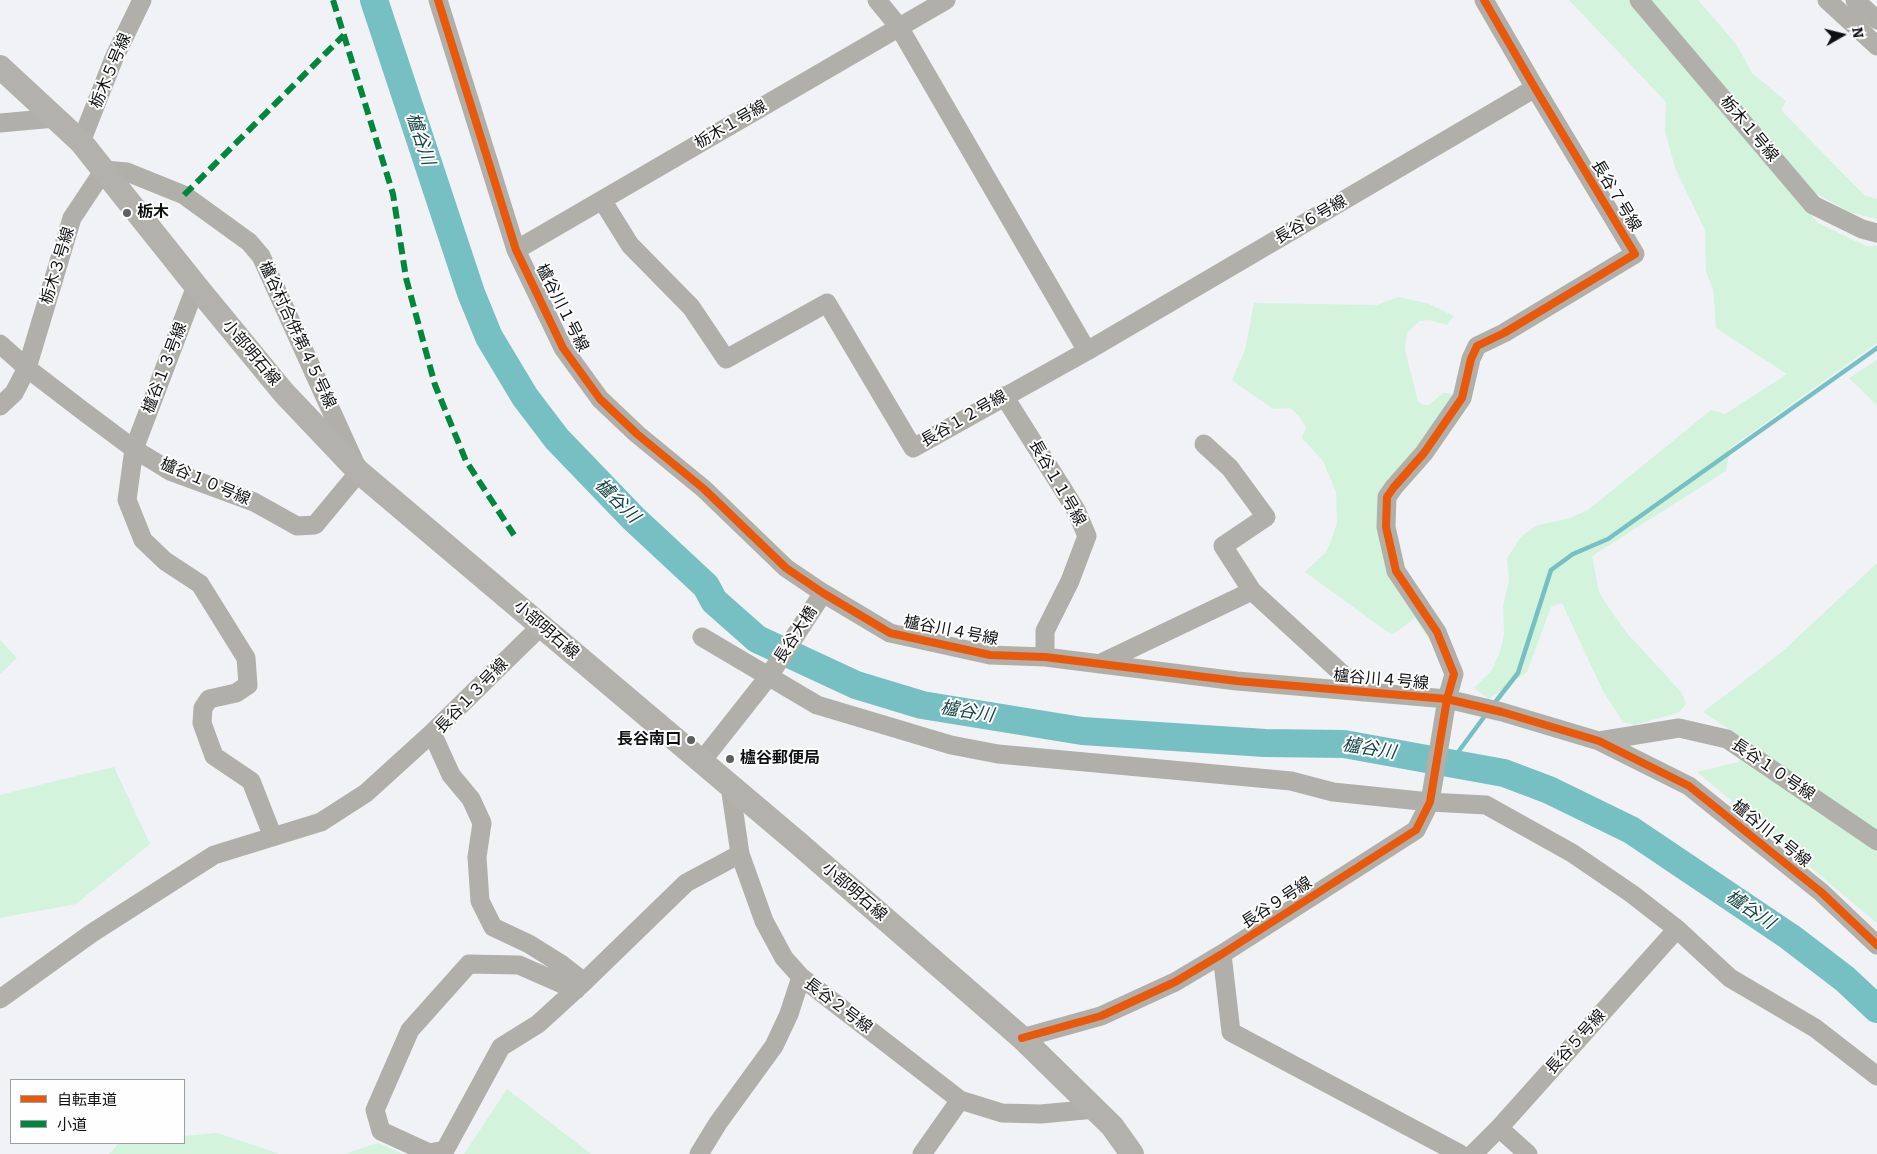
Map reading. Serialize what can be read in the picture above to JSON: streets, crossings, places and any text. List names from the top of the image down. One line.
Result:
{"streets":{"main road":["小部明石線"],"street":["栃木５号線","栃木１号線","長谷７号線","長谷６号線","栃木３号線","櫨谷川１号線","櫨谷村合併第４５号線","櫨谷１３号線","長谷１２号線","櫨谷１０号線","長谷１１号線","櫨谷川４号線","長谷大橋","長谷１３号線","長谷１０号線","長谷９号線","長谷２号線","長谷５号線"]},"crossings":[["栃木５号線","小部明石線"],["栃木１号線","櫨谷川１号線"],["栃木１号線","長谷１２号線"],["長谷７号線","長谷６号線"],["長谷７号線","長谷９号線"],["長谷６号線","長谷１２号線"],["栃木３号線","櫨谷村合併第４５号線"],["栃木３号線","小部明石線"],["栃木３号線","櫨谷１０号線"],["櫨谷川１号線","櫨谷川４号線"],["櫨谷川１号線","長谷大橋"],["櫨谷村合併第４５号線","小部明石線"],["櫨谷村合併第４５号線","櫨谷１０号線"],["小部明石線","櫨谷１３号線"],["小部明石線","櫨谷１０号線"],["小部明石線","長谷大橋"],["小部明石線","長谷１３号線"],["小部明石線","長谷９号線"],["櫨谷１３号線","櫨谷１０号線"],["長谷１２号線","長谷１１号線"],["長谷１１号線","櫨谷川４号線"],["櫨谷川４号線","長谷大橋"],["櫨谷川４号線","長谷１０号線"],["櫨谷川４号線","長谷９号線"]],"water":["櫨谷川"],"places":["栃木","長谷南口","櫨谷郵便局"],"legend":["自転車道","小道"],"north":"right"}
